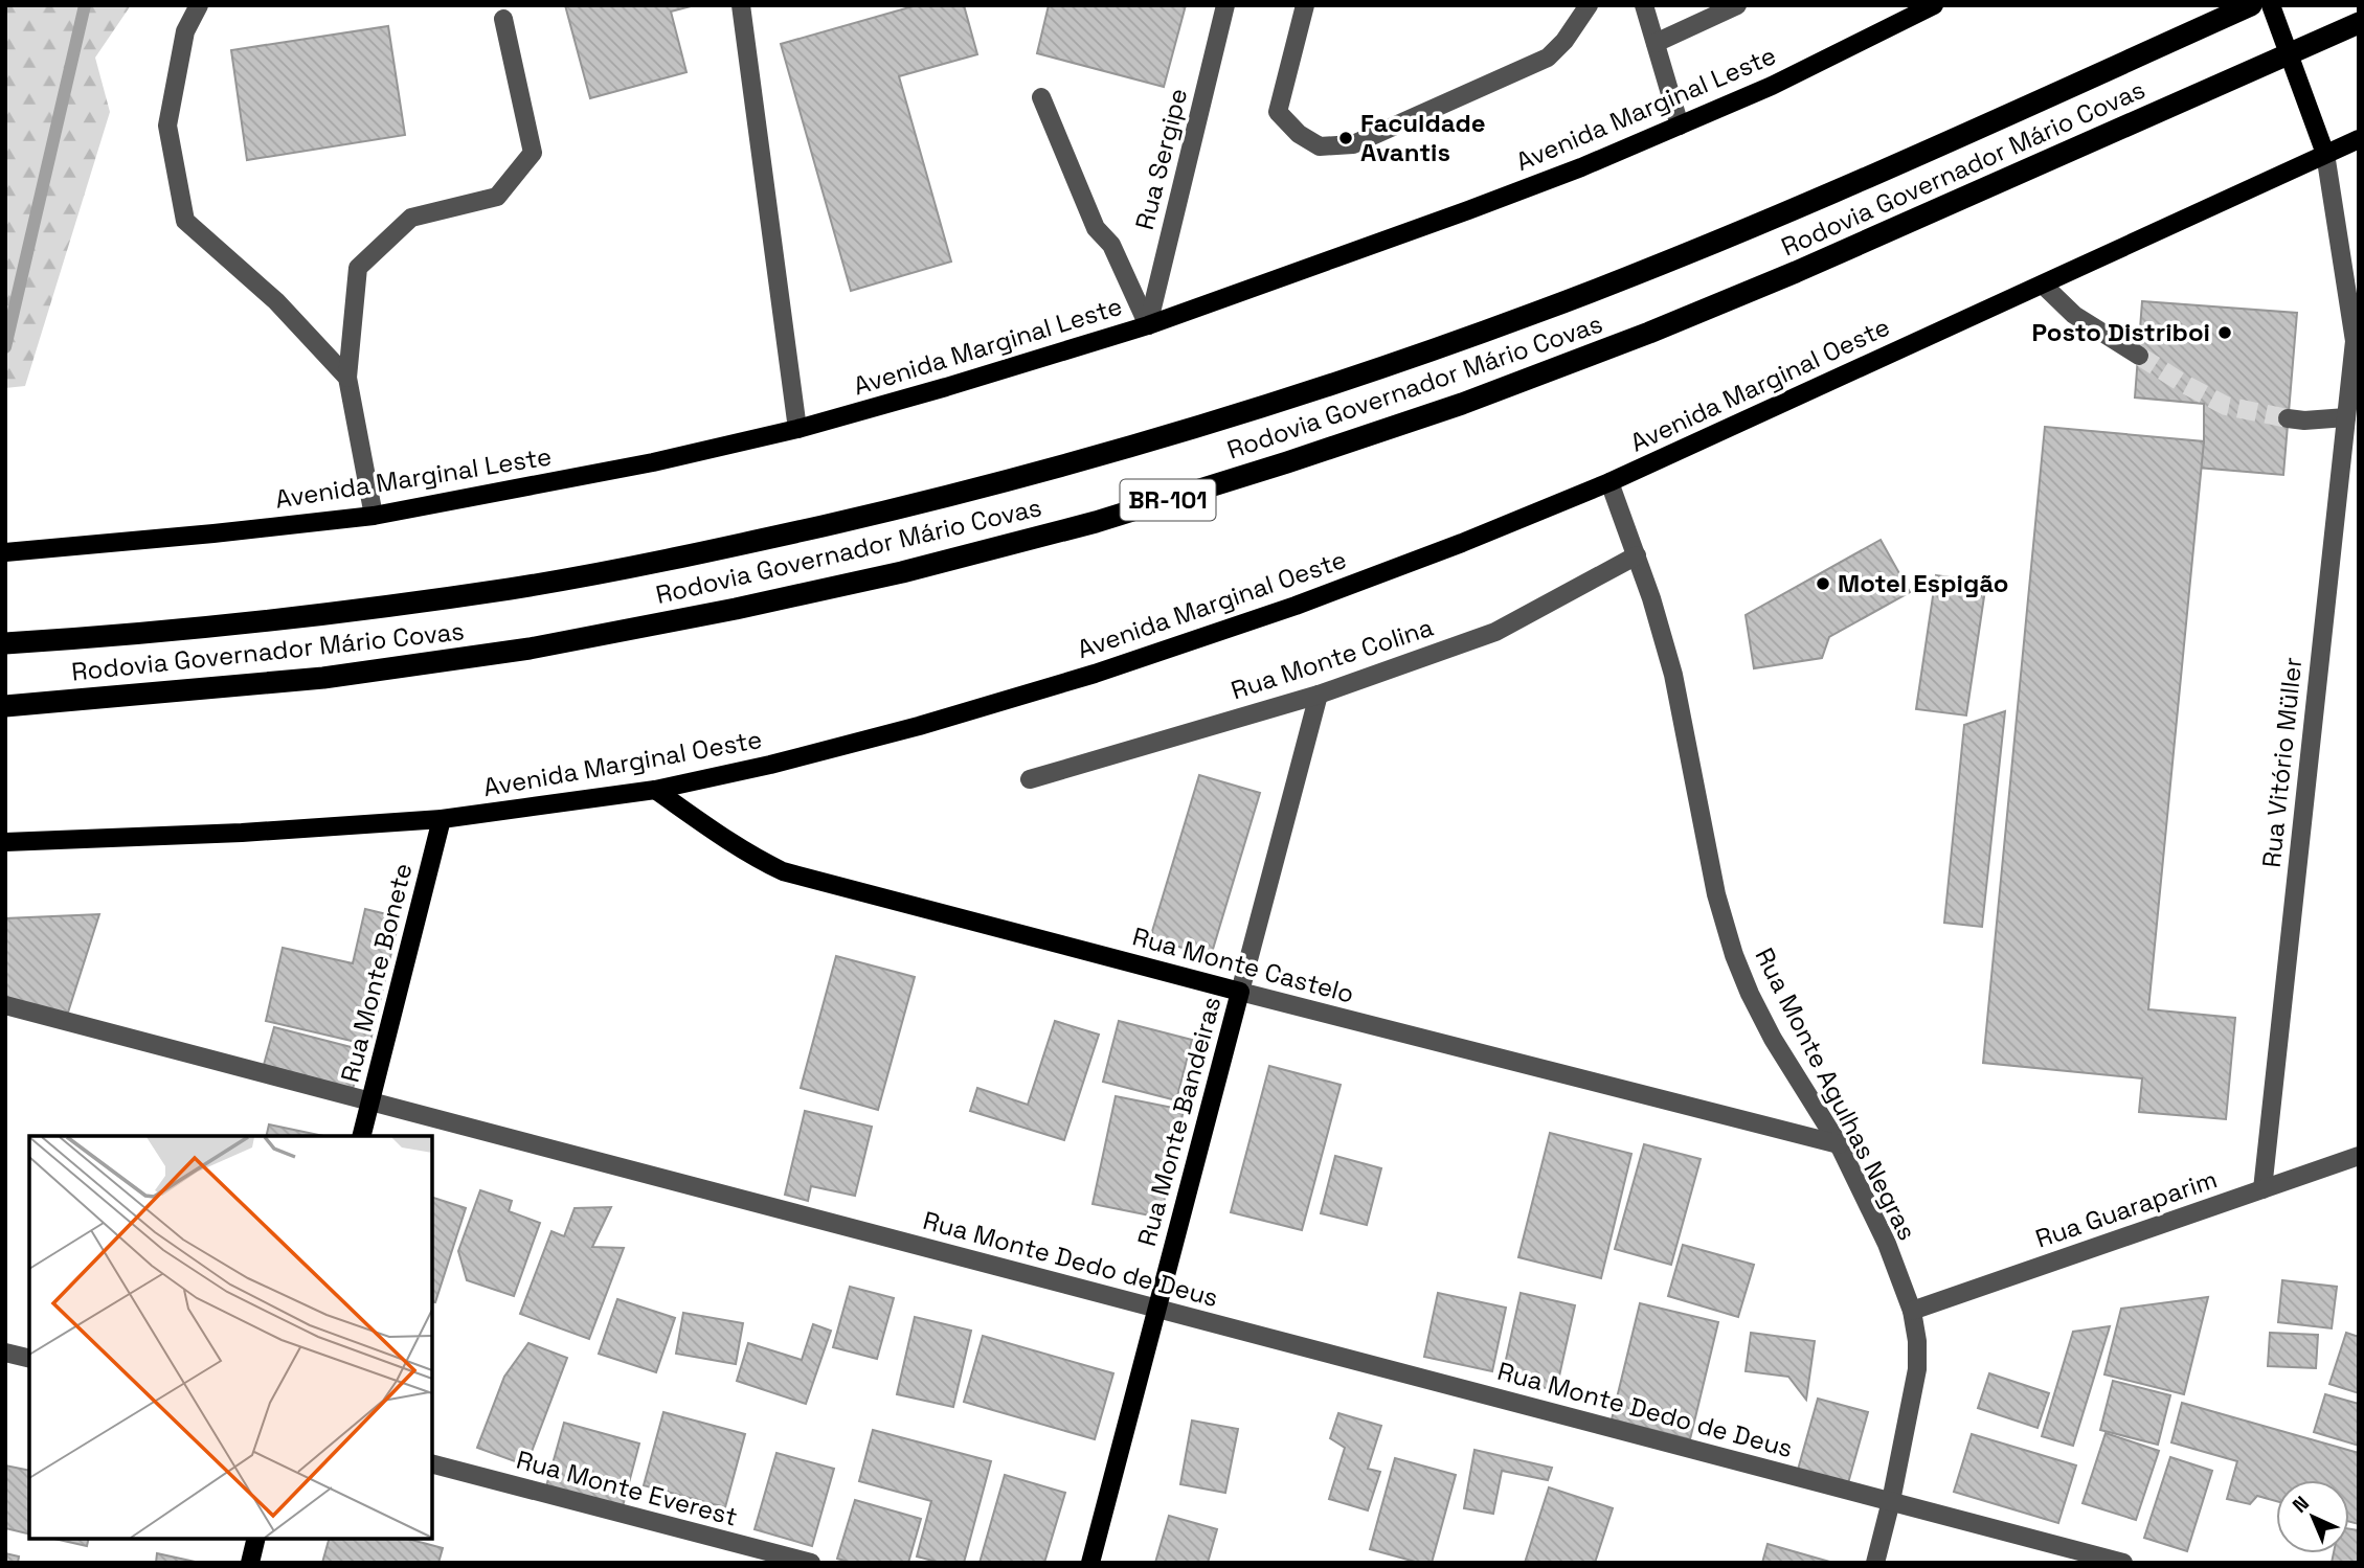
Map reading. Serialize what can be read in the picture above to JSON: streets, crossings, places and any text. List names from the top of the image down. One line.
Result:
{"streets":{"highway":["Rodovia Governador Mário Covas","BR-101"],"main road":["Avenida Marginal Leste","Avenida Marginal Oeste","Rua Vitório Müller","Rua Monte Castelo","Rua Monte Bonete","Rua Monte Bandeiras"],"street":["Rua Sergipe","Rua Monte Colina","Rua Monte Agulhas Negras","Rua Guaraparim","Rua Monte Dedo de Deus","Rua Monte Everest"]},"crossings":[["Avenida Marginal Leste","Rua Sergipe"],["Avenida Marginal Oeste","Rua Vitório Müller"],["Avenida Marginal Oeste","Rua Monte Castelo"],["Avenida Marginal Oeste","Rua Monte Bonete"],["Avenida Marginal Oeste","Rua Monte Agulhas Negras"],["Rua Monte Colina","Rua Monte Agulhas Negras"],["Rua Monte Colina","Rua Monte Bandeiras"],["Rua Vitório Müller","Rua Guaraparim"],["Rua Monte Castelo","Rua Monte Agulhas Negras"],["Rua Monte Castelo","Rua Monte Bandeiras"],["Rua Monte Bonete","Rua Monte Dedo de Deus"],["Rua Monte Agulhas Negras","Rua Guaraparim"],["Rua Monte Agulhas Negras","Rua Monte Dedo de Deus"],["Rua Monte Bandeiras","Rua Monte Dedo de Deus"]],"places":["Faculdade Avantis","Posto Distriboi","Motel Espigão"],"north":"top left"}
